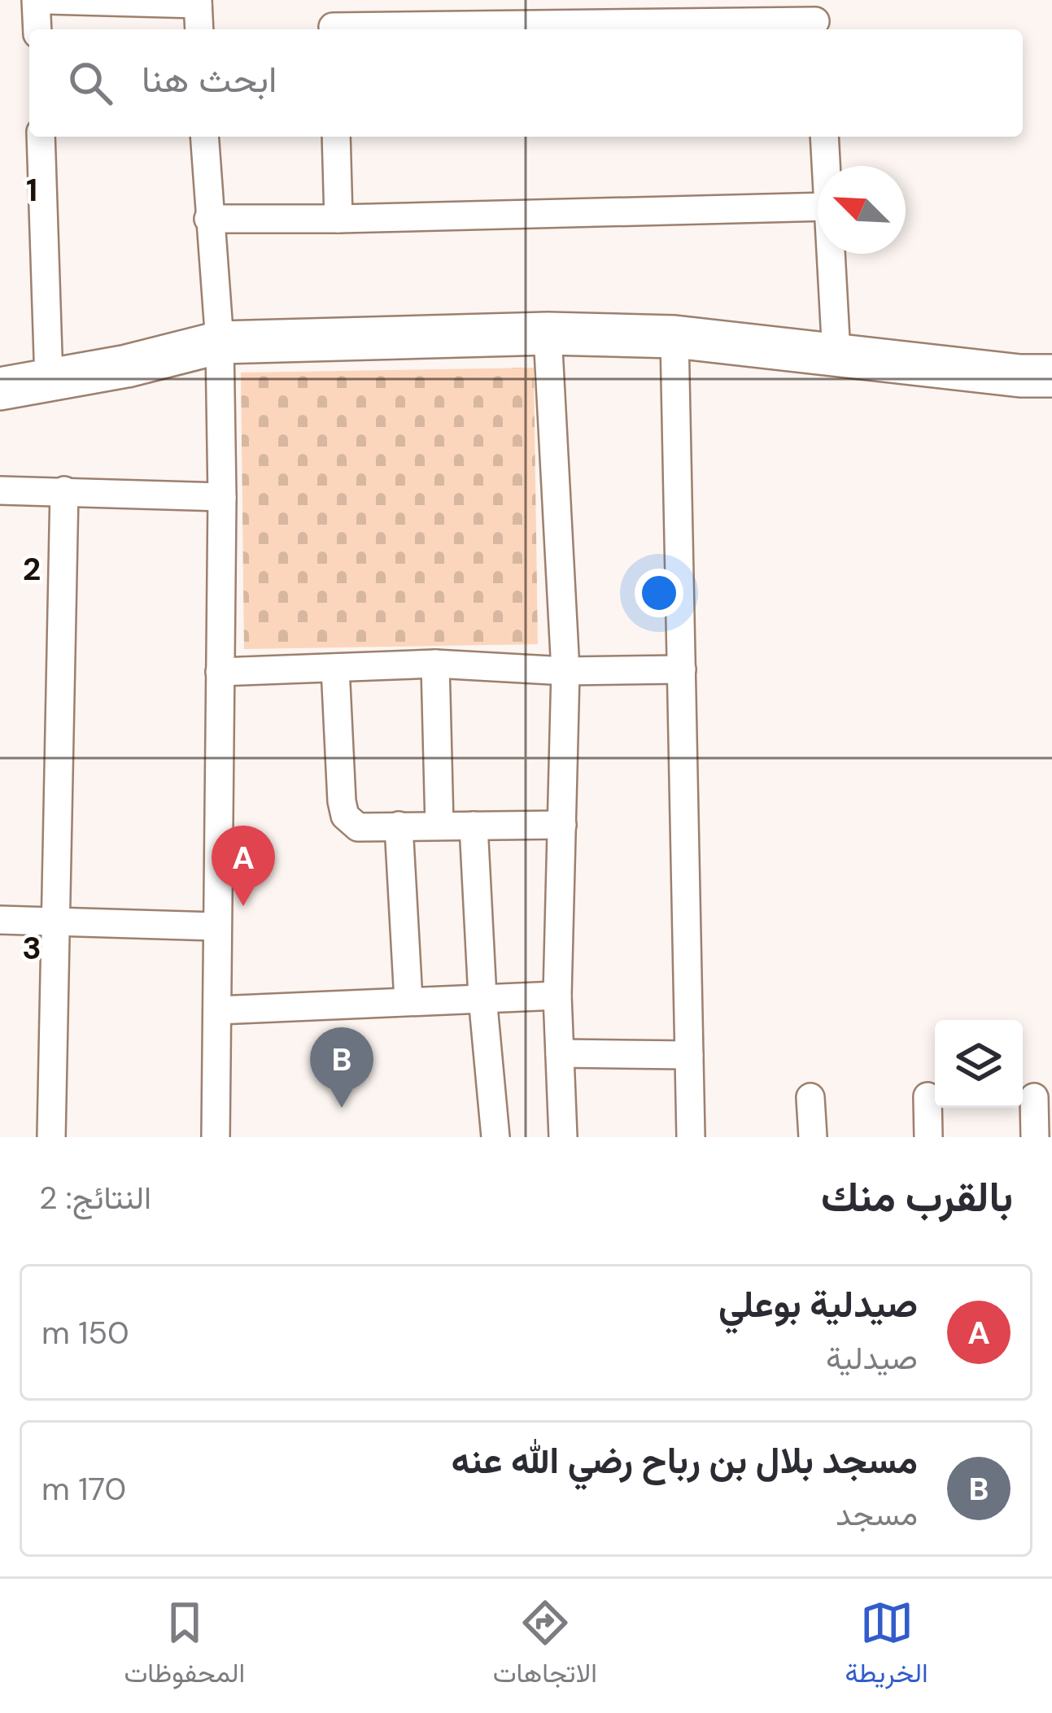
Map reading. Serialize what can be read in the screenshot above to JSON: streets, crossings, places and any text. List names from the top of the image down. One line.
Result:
{"north":"top left","page":{"search":"ابحث هنا","pins":["A","B"],"heading":["بالقرب منك","النتائج: 2"],"list":[{"mark":"A","name":"صيدلية بوعلي","note":"صيدلية","value":"150 m"},{"mark":"B","name":"مسجد بلال بن رباح رضي الله عنه","note":"مسجد","value":"170 m"}],"nav":["الخريطة","الاتجاهات","المحفوظات"]},"grid":{"rows":["1","2","3"]}}
